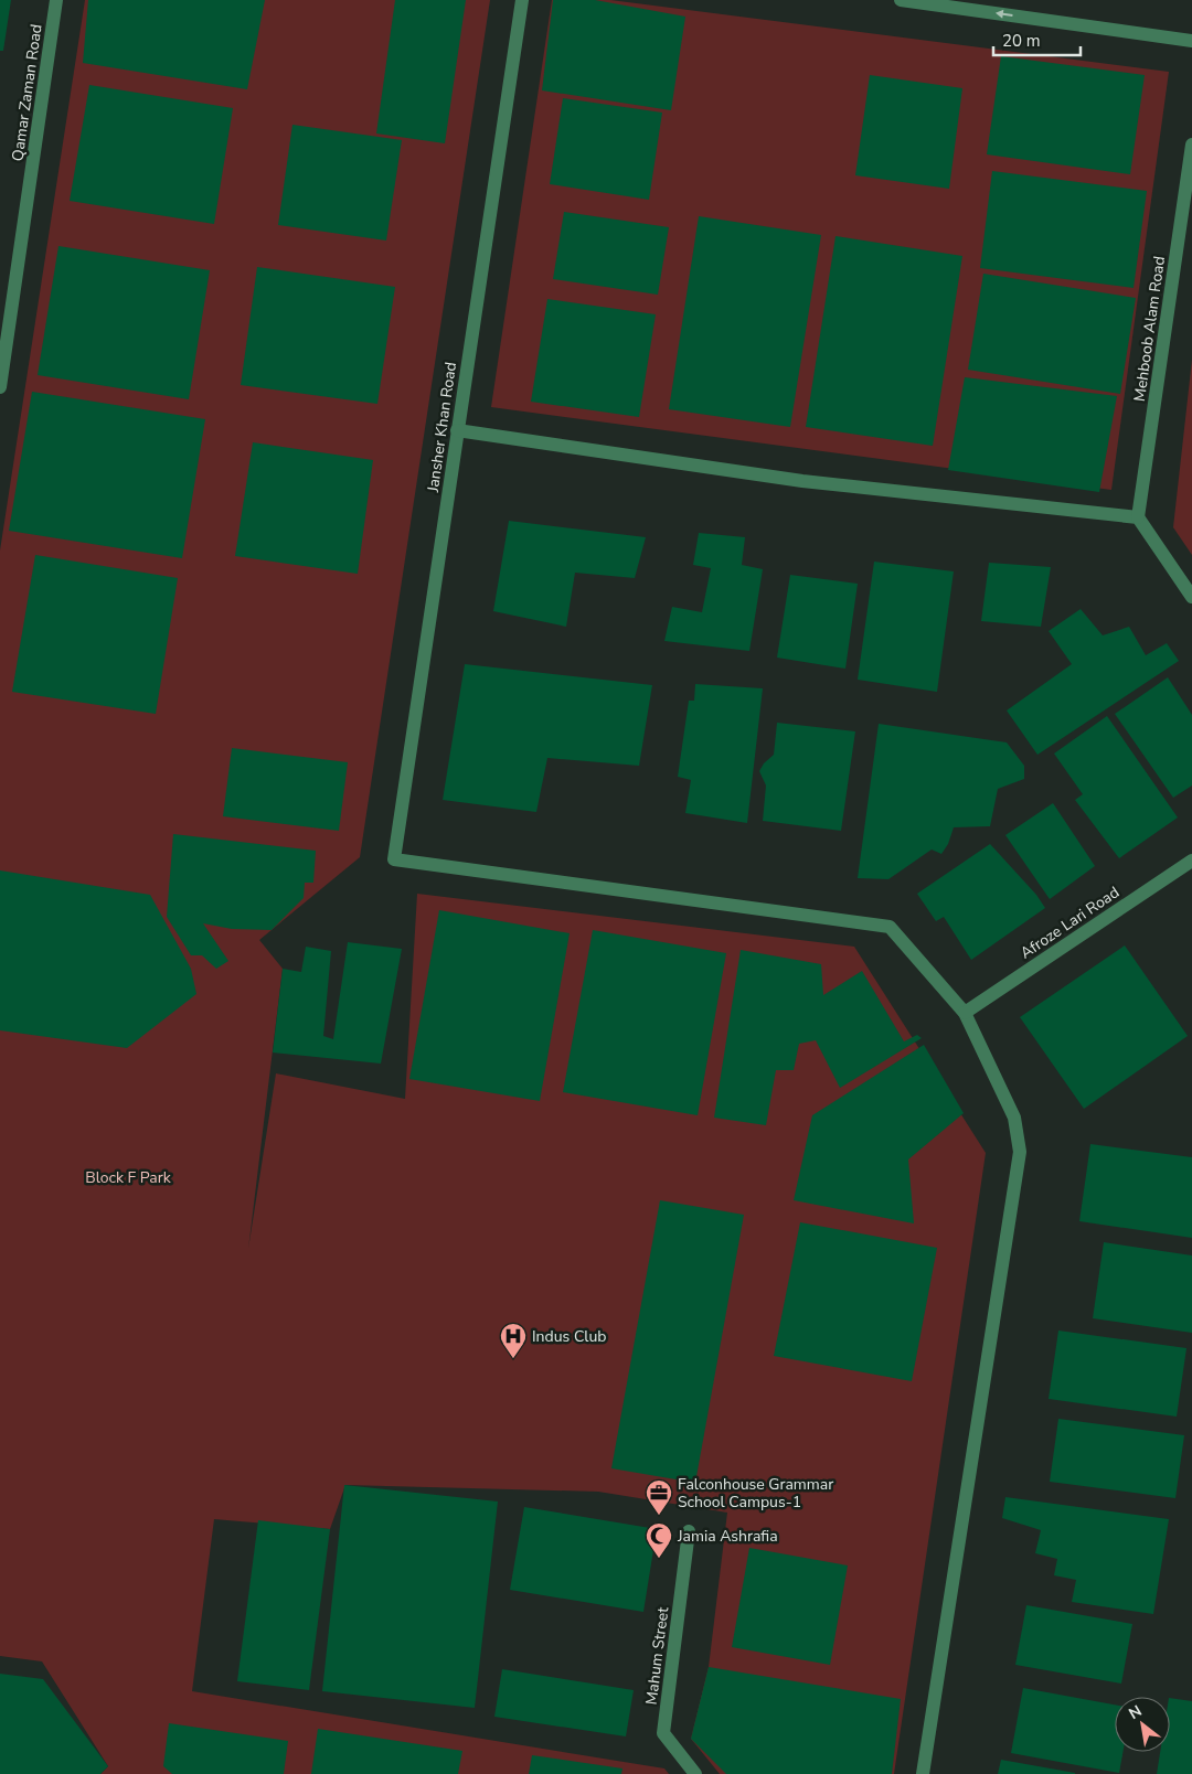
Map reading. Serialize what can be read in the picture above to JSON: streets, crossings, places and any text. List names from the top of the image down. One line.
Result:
{"streets":{"street":["Qamar Zaman Road","Mehboob Alam Road","Jansher Khan Road","Afroze Lari Road","Mahum Street"]},"crossings":[["Jansher Khan Road","Afroze Lari Road"]],"parks":["Block F Park"],"places":{"hospital":["Indus Club"],"office":["Falconhouse Grammar School Campus-1"],"mosque":["Jamia Ashrafia"]},"scale_bar":"20 m","north":"top left"}
